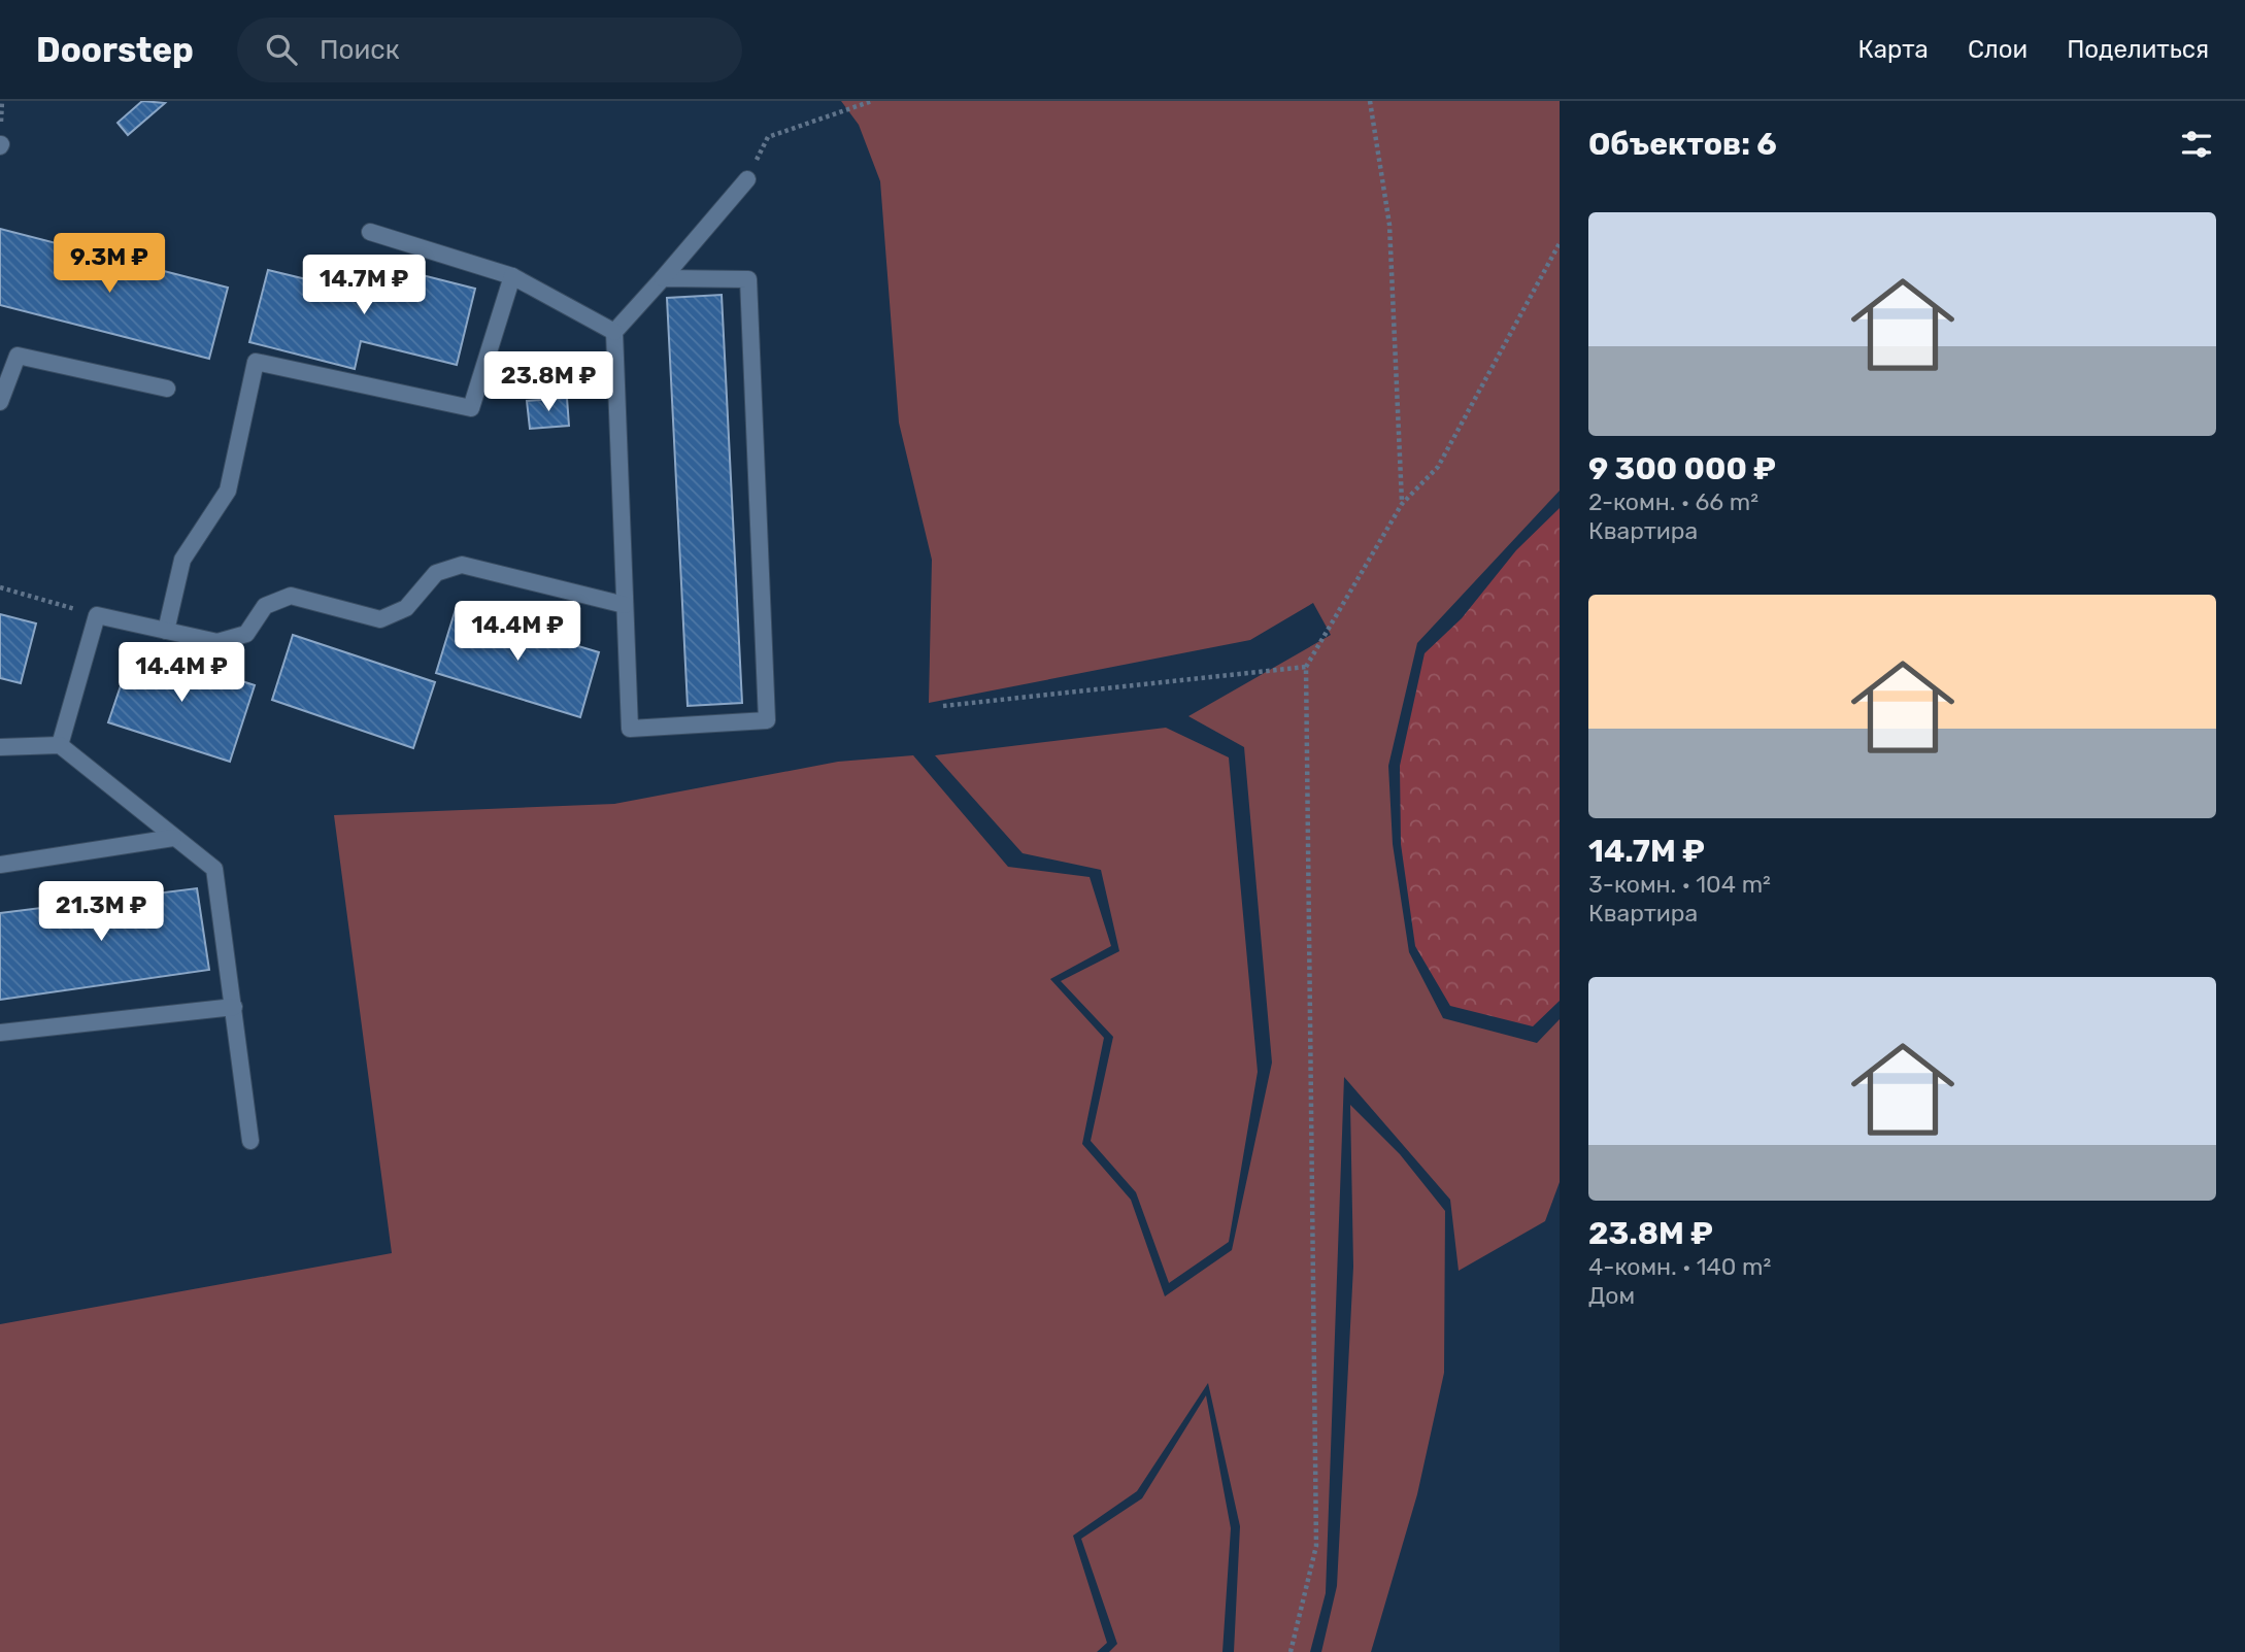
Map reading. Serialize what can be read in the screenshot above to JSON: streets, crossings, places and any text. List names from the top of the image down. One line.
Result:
{"page":{"header":"Doorstep","search":"Поиск","nav":["Карта","Слои","Поделиться"],"heading":"Объектов: 6","list":[{"name":"9 300 000 ₽","note":"2-комн. · 66 m² · Квартира"},{"name":"14.7M ₽","note":"3-комн. · 104 m² · Квартира"},{"name":"23.8M ₽","note":"4-комн. · 140 m² · Дом"}],"price":["9.3M ₽","14.7M ₽","23.8M ₽","14.4M ₽","14.4M ₽","21.3M ₽"]}}
